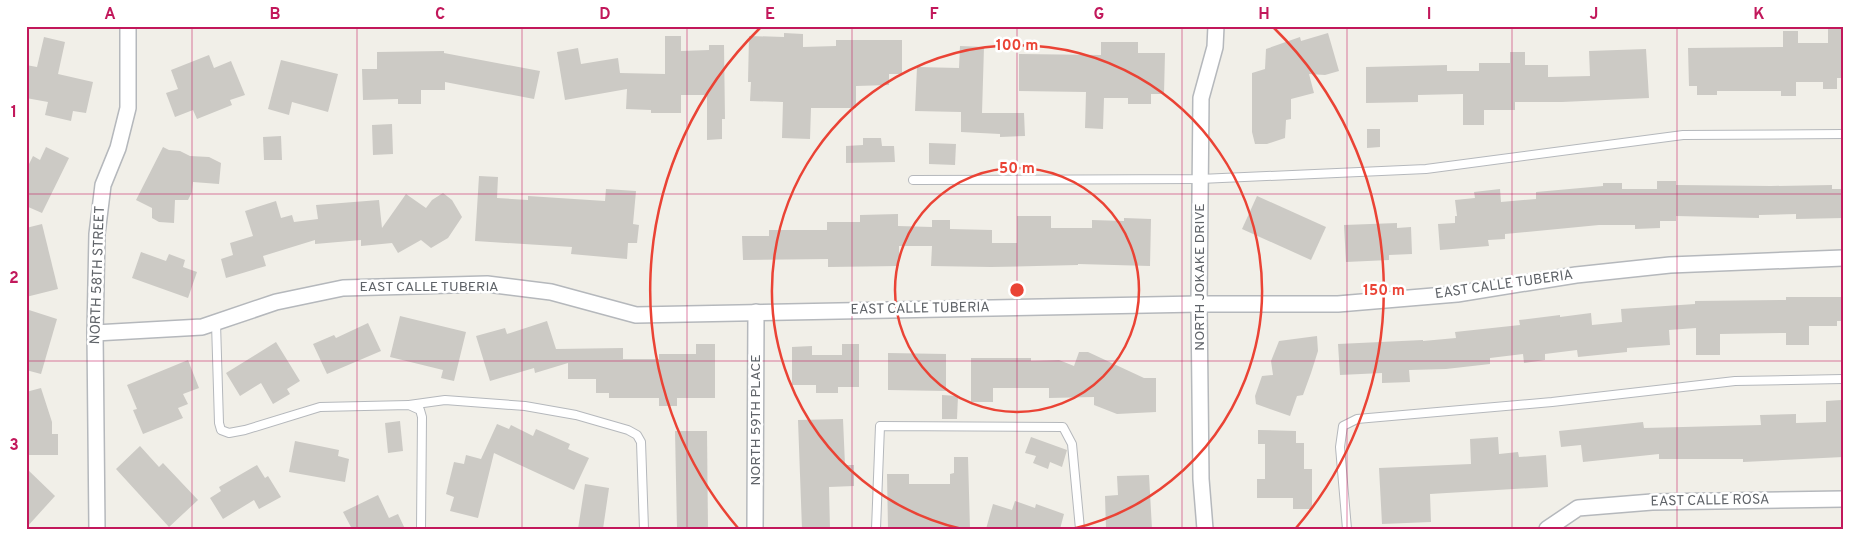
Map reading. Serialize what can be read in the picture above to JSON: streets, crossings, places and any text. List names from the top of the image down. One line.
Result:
{"streets":{"street":["NORTH 58TH STREET","NORTH JOKAKE DRIVE","EAST CALLE TUBERIA","NORTH 59TH PLACE","EAST CALLE ROSA"]},"crossings":[["NORTH 58TH STREET","EAST CALLE TUBERIA"],["NORTH JOKAKE DRIVE","EAST CALLE TUBERIA"],["EAST CALLE TUBERIA","NORTH 59TH PLACE"]],"grid":{"columns":["A","B","C","D","E","F","G","H","I","J","K"],"rows":["1","2","3"]},"rings":["100 m","50 m","150 m"]}
